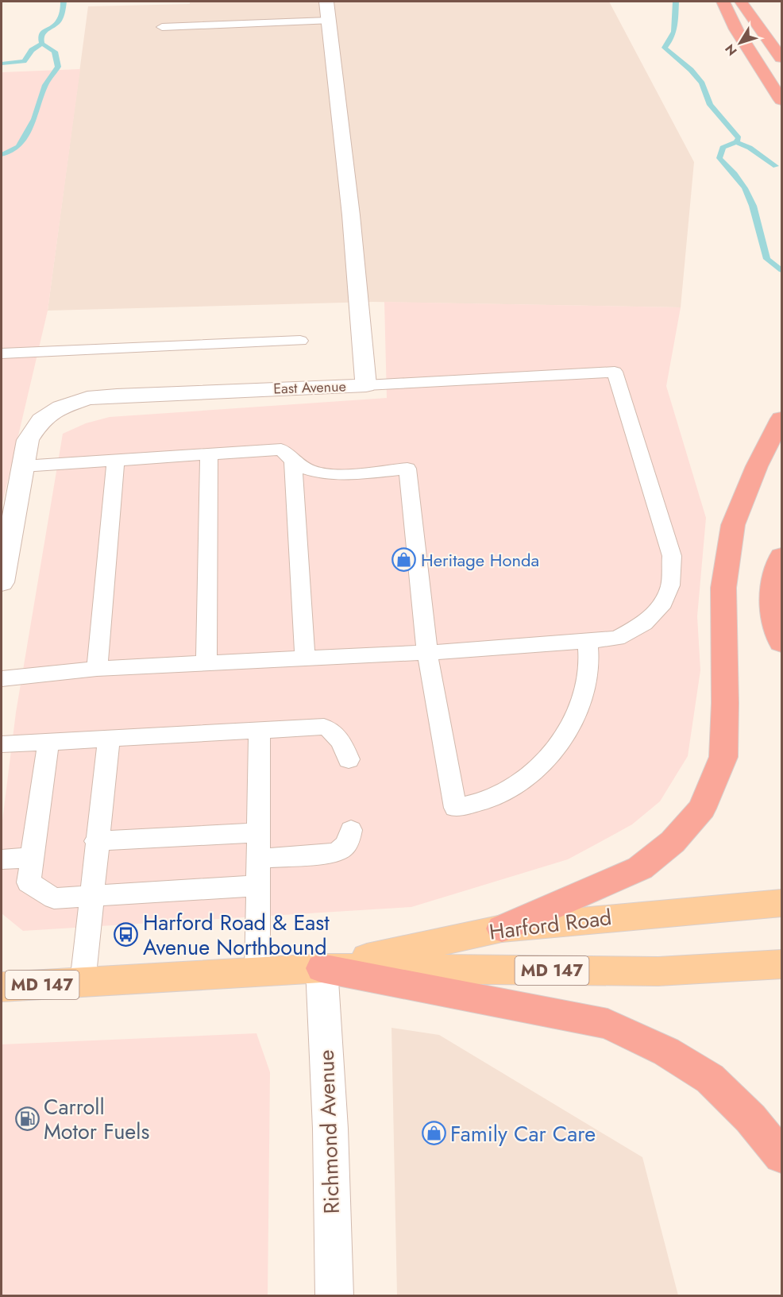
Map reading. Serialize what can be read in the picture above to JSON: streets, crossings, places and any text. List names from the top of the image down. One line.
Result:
{"streets":{"main road":["Harford Road","MD 147"],"street":["East Avenue","Richmond Avenue"]},"crossings":[["Harford Road","Richmond Avenue"]],"places":{"shop":["Heritage Honda","Family Car Care"],"bus stop":["Harford Road & East Avenue Northbound"],"fuel station":["Carroll Motor Fuels"]},"north":"bottom left"}
